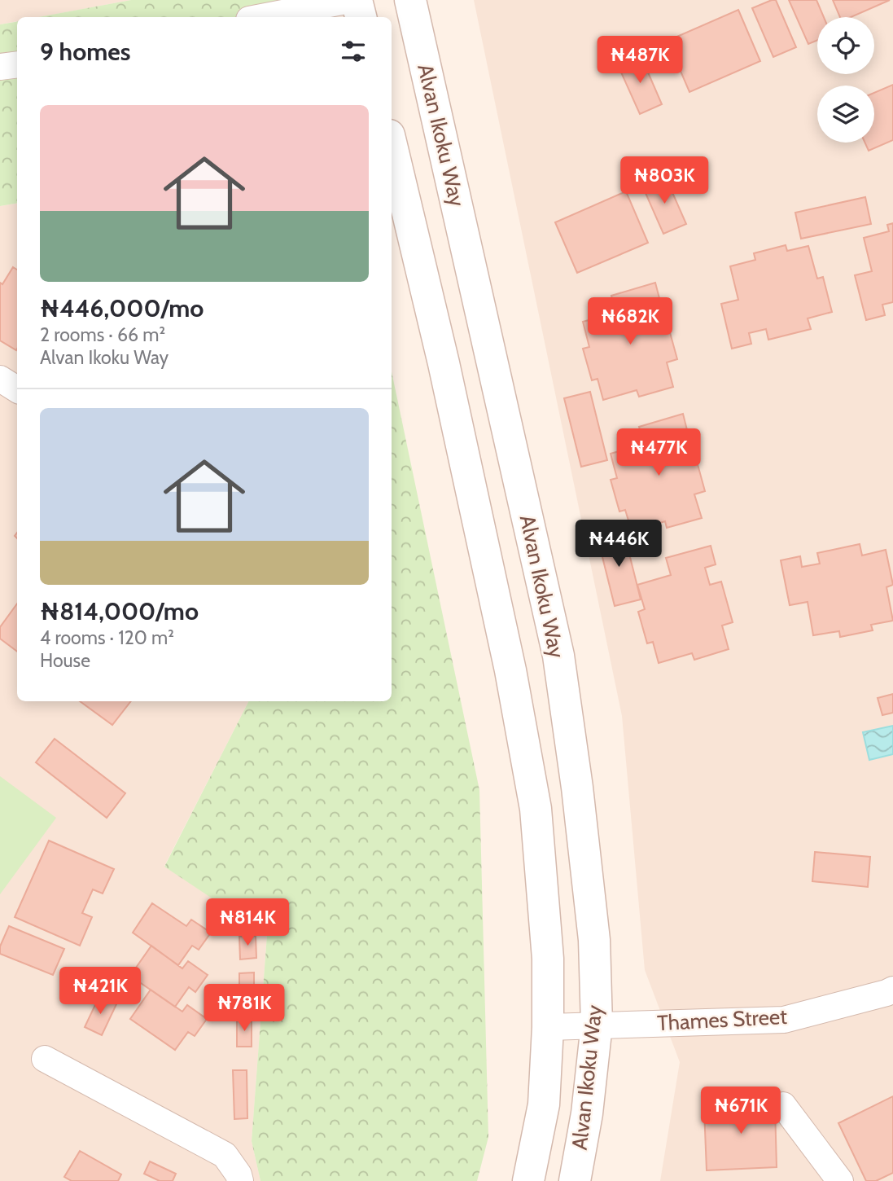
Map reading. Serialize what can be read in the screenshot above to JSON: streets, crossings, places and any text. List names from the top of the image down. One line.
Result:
{"streets":{"street":["Alvan Ikoku Way","Thames Street"]},"crossings":[["Alvan Ikoku Way","Thames Street"]],"page":{"heading":"9 homes","price":["₦487K","₦803K","₦682K","₦477K","₦446K","₦814K","₦421K","₦781K","₦671K"],"list":[{"name":"₦446,000/mo","note":"2 rooms · 66 m² · Alvan Ikoku Way"},{"name":"₦814,000/mo","note":"4 rooms · 120 m² · House"}]}}
